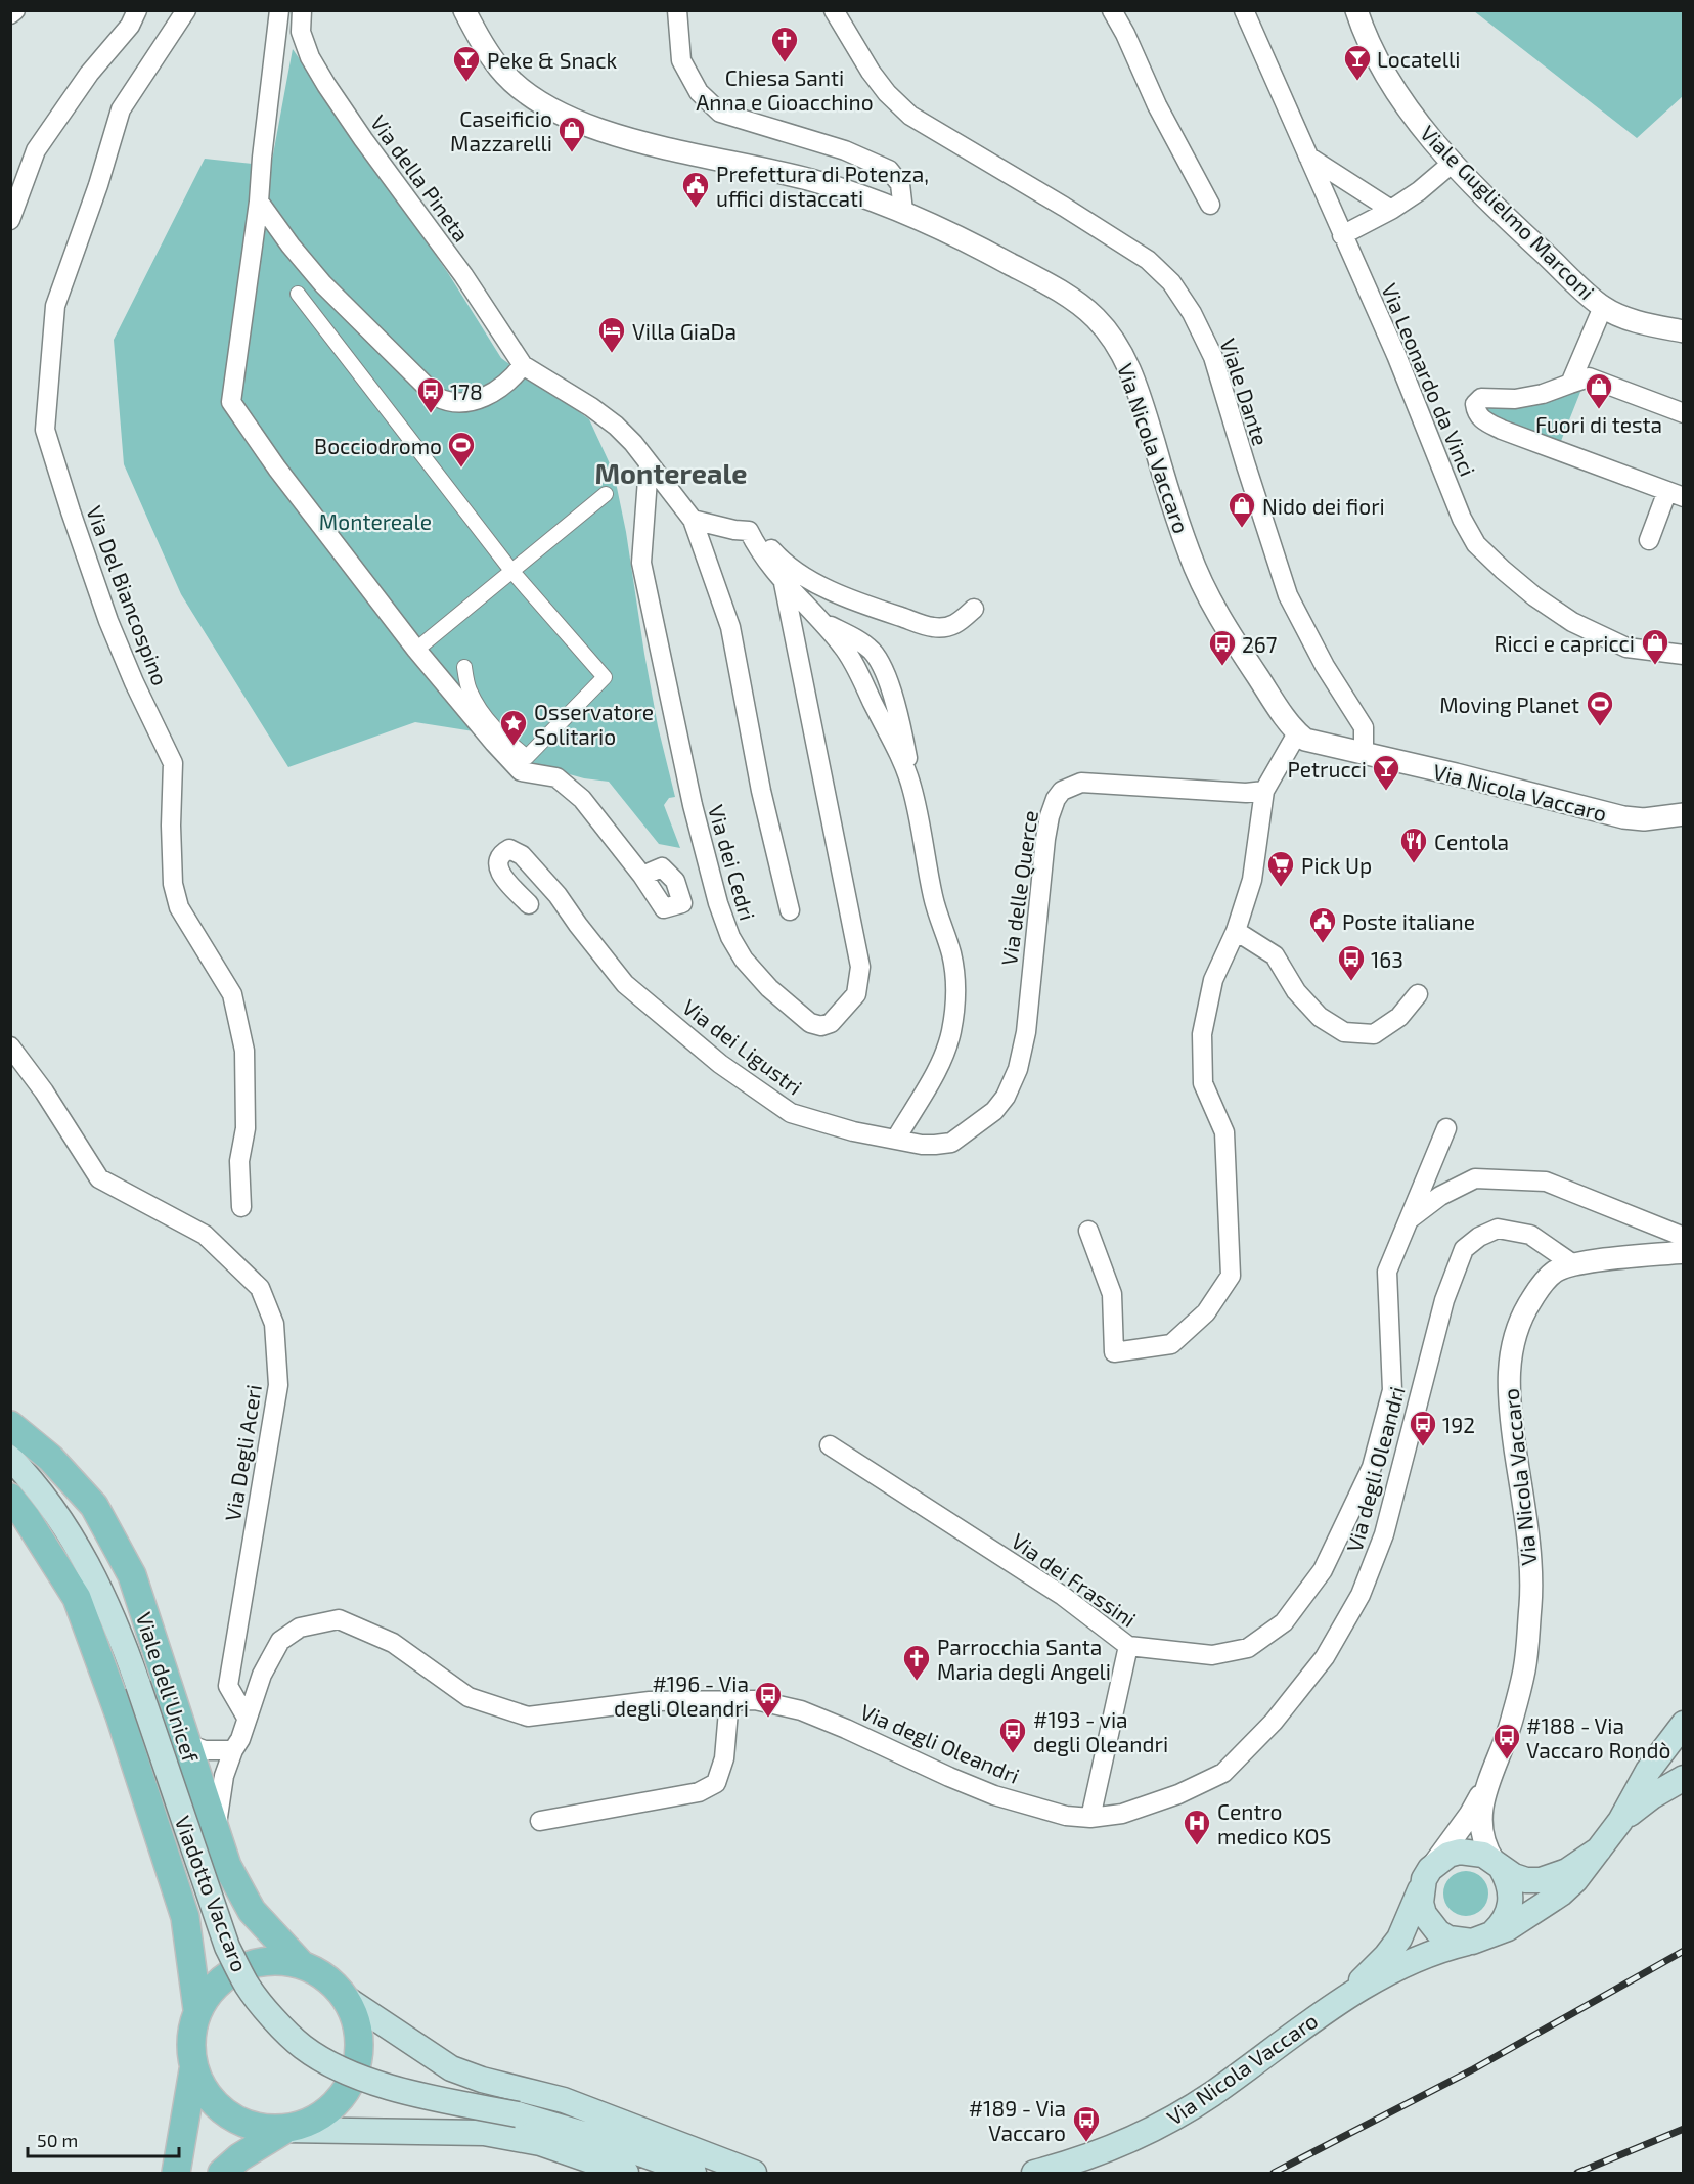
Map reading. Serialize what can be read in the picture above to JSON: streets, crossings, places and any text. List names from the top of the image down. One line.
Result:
{"streets":{"main road":["Via Nicola Vaccaro","Viale dell'Unicef","Viadotto Vaccaro"],"street":["Via della Pineta","Viale Guglielmo Marconi","Via Leonardo da Vinci","Viale Dante","Via Del Biancospino","Via dei Cedri","Via delle Querce","Via dei Ligustri","Via Degli Aceri","Via degli Oleandri","Via dei Frassini"]},"crossings":[["Viale Dante","Via Nicola Vaccaro"],["Via Nicola Vaccaro","Via degli Oleandri"],["Via delle Querce","Via dei Ligustri"],["Via Degli Aceri","Via degli Oleandri"],["Via degli Oleandri","Viale dell'Unicef"]],"districts":["Montereale"],"parks":["Montereale"],"places":{"church":["Chiesa Santi Anna e Gioacchino","Parrocchia Santa Maria degli Angeli"],"bar":["Locatelli","Peke & Snack","Petrucci"],"shop":["Caseificio Mazzarelli","Fuori di testa","Nido dei fiori","Ricci e capricci"],"public building":["Prefettura di Potenza, uffici distaccati","Poste italiane"],"hotel":["Villa GiaDa"],"bus stop":["178","267","163","192","#196 - Via degli Oleandri","#193 - via degli Oleandri","#188 - Via Vaccaro Rondò","#189 - Via Vaccaro"],"sports":["Bocciodromo","Moving Planet"],"place":["Osservatore Solitario"],"restaurant":["Centola"],"supermarket":["Pick Up"],"hospital":["Centro medico KOS"]},"scale_bar":"50 m"}
